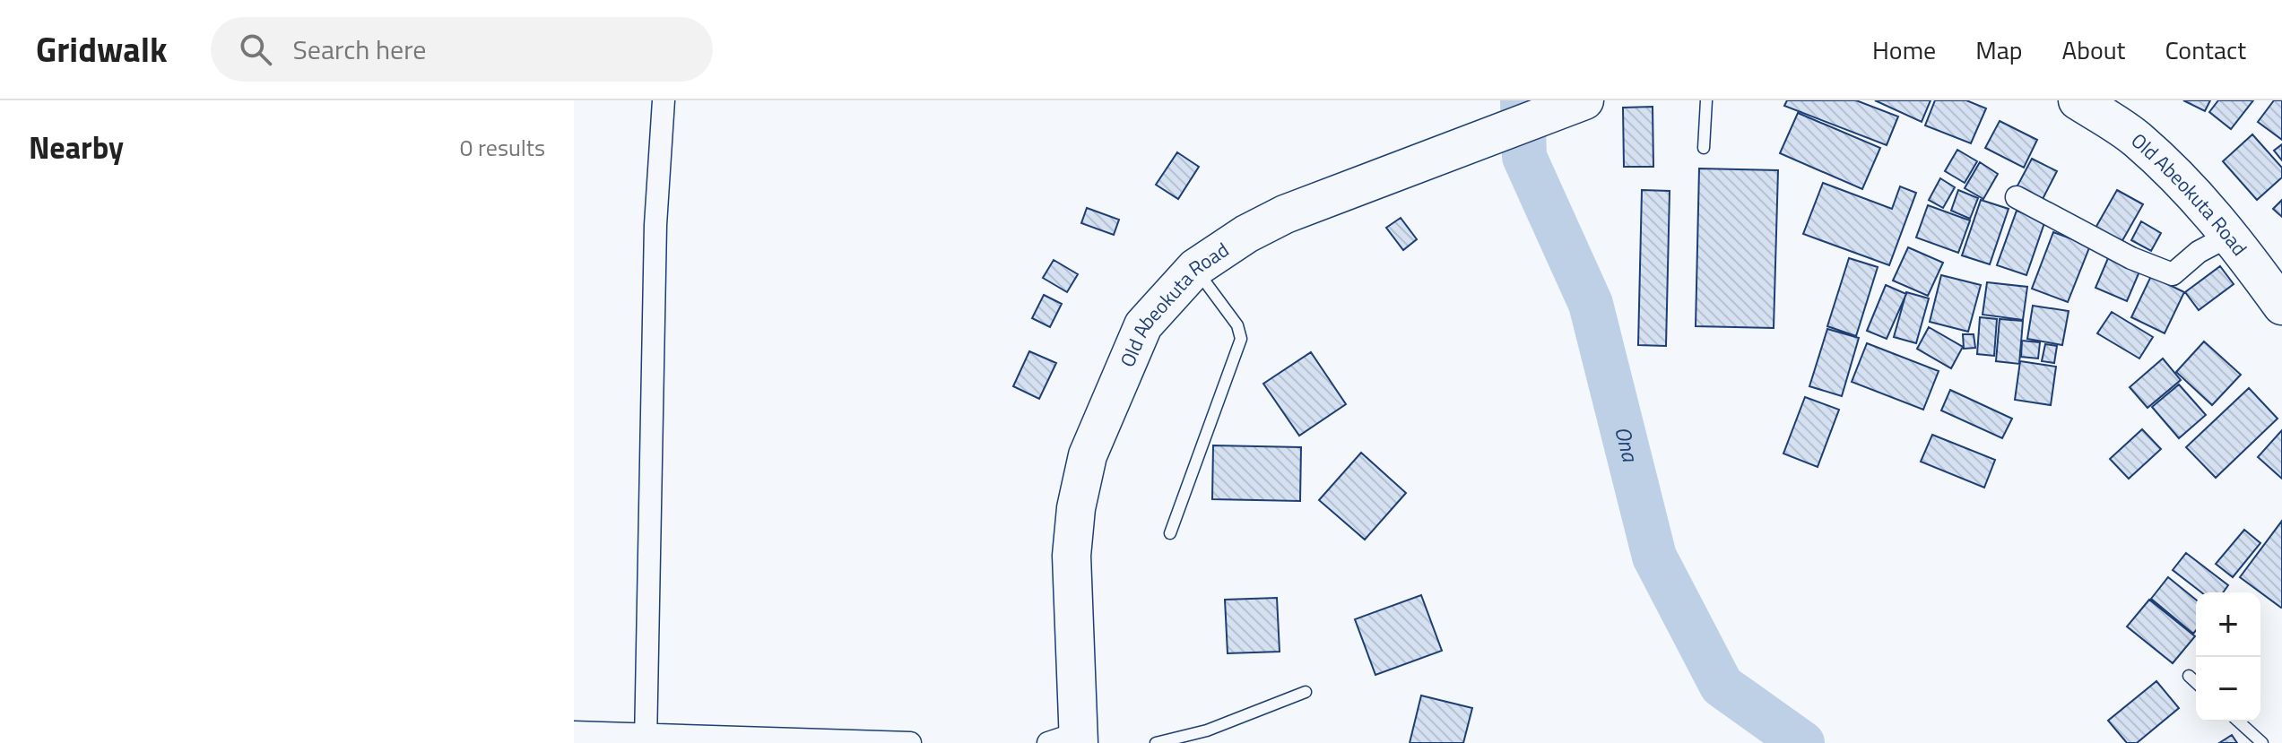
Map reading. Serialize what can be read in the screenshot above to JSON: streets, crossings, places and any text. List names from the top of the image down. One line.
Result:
{"streets":{"highway":["Old Abeokuta Road"]},"water":["Ona"],"page":{"header":"Gridwalk","search":"Search here","nav":["Home","Map","About","Contact"],"heading":["Nearby","0 results"],"map_buttons":["+","−"]}}
